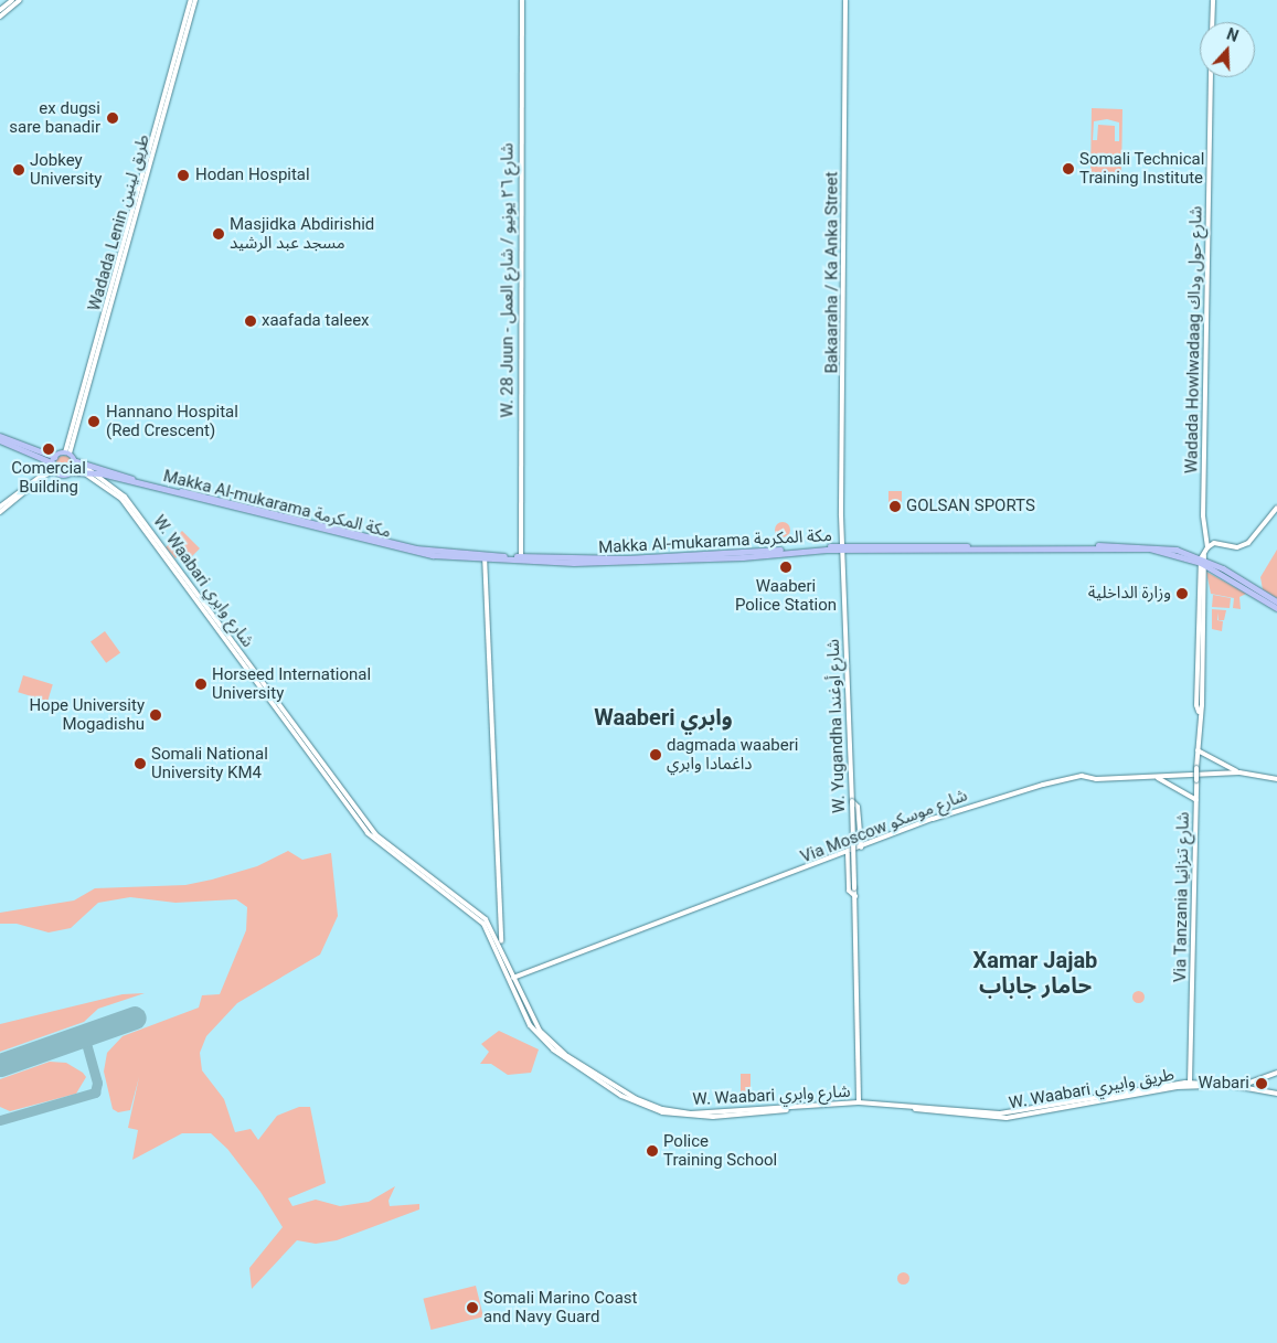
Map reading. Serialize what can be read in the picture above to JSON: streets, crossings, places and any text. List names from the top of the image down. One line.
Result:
{"streets":{"highway":["Makka Al-mukarama مكة المكرمة"],"main road":["Wadada Lenin طريق لينين","Bakaaraha / Ka Anka Street","W. 28 Juun - شارع ٢٦ يونيو / شارع العمل","Wadada Howlwadaag شارع حول وداك","W. Waabari شارع وابري","W. Yugandha شارع أوغندا","Via Moscow شارع موسكو","Via Tanzania شارع تنزانيا","W. Waabari طريق وابيري"]},"crossings":[["Bakaaraha / Ka Anka Street","Makka Al-mukarama مكة المكرمة"],["Bakaaraha / Ka Anka Street","W. Yugandha شارع أوغندا"],["W. 28 Juun - شارع ٢٦ يونيو / شارع العمل","Makka Al-mukarama مكة المكرمة"],["Wadada Howlwadaag شارع حول وداك","Via Tanzania شارع تنزانيا"],["Makka Al-mukarama مكة المكرمة","W. Waabari شارع وابري"],["Makka Al-mukarama مكة المكرمة","W. Yugandha شارع أوغندا"],["Makka Al-mukarama مكة المكرمة","Via Tanzania شارع تنزانيا"],["W. Waabari شارع وابري","W. Yugandha شارع أوغندا"],["W. Waabari شارع وابري","Via Moscow شارع موسكو"],["W. Waabari شارع وابري","Via Tanzania شارع تنزانيا"],["W. Waabari شارع وابري","W. Waabari طريق وابيري"],["W. Yugandha شارع أوغندا","W. Waabari طريق وابيري"]],"districts":["Waaberi وابري","Xamar Jajab حامار جاباب"],"places":["ex dugsi sare banadir","Somali Technical Training Institute","Jobkey University","Hodan Hospital","Masjidka Abdirishid مسجد عبد الرشيد","xaafada taleex","Hannano Hospital (Red Crescent)","Comercial Building","GOLSAN SPORTS","Waaberi Police Station","وزارة الداخلية","Horseed International University","Hope University Mogadishu","dagmada waaberi داغمادا وابري","Somali National University KM4","Wabari","Police Training School","Somali Marino Coast and Navy Guard"],"north":"top"}
